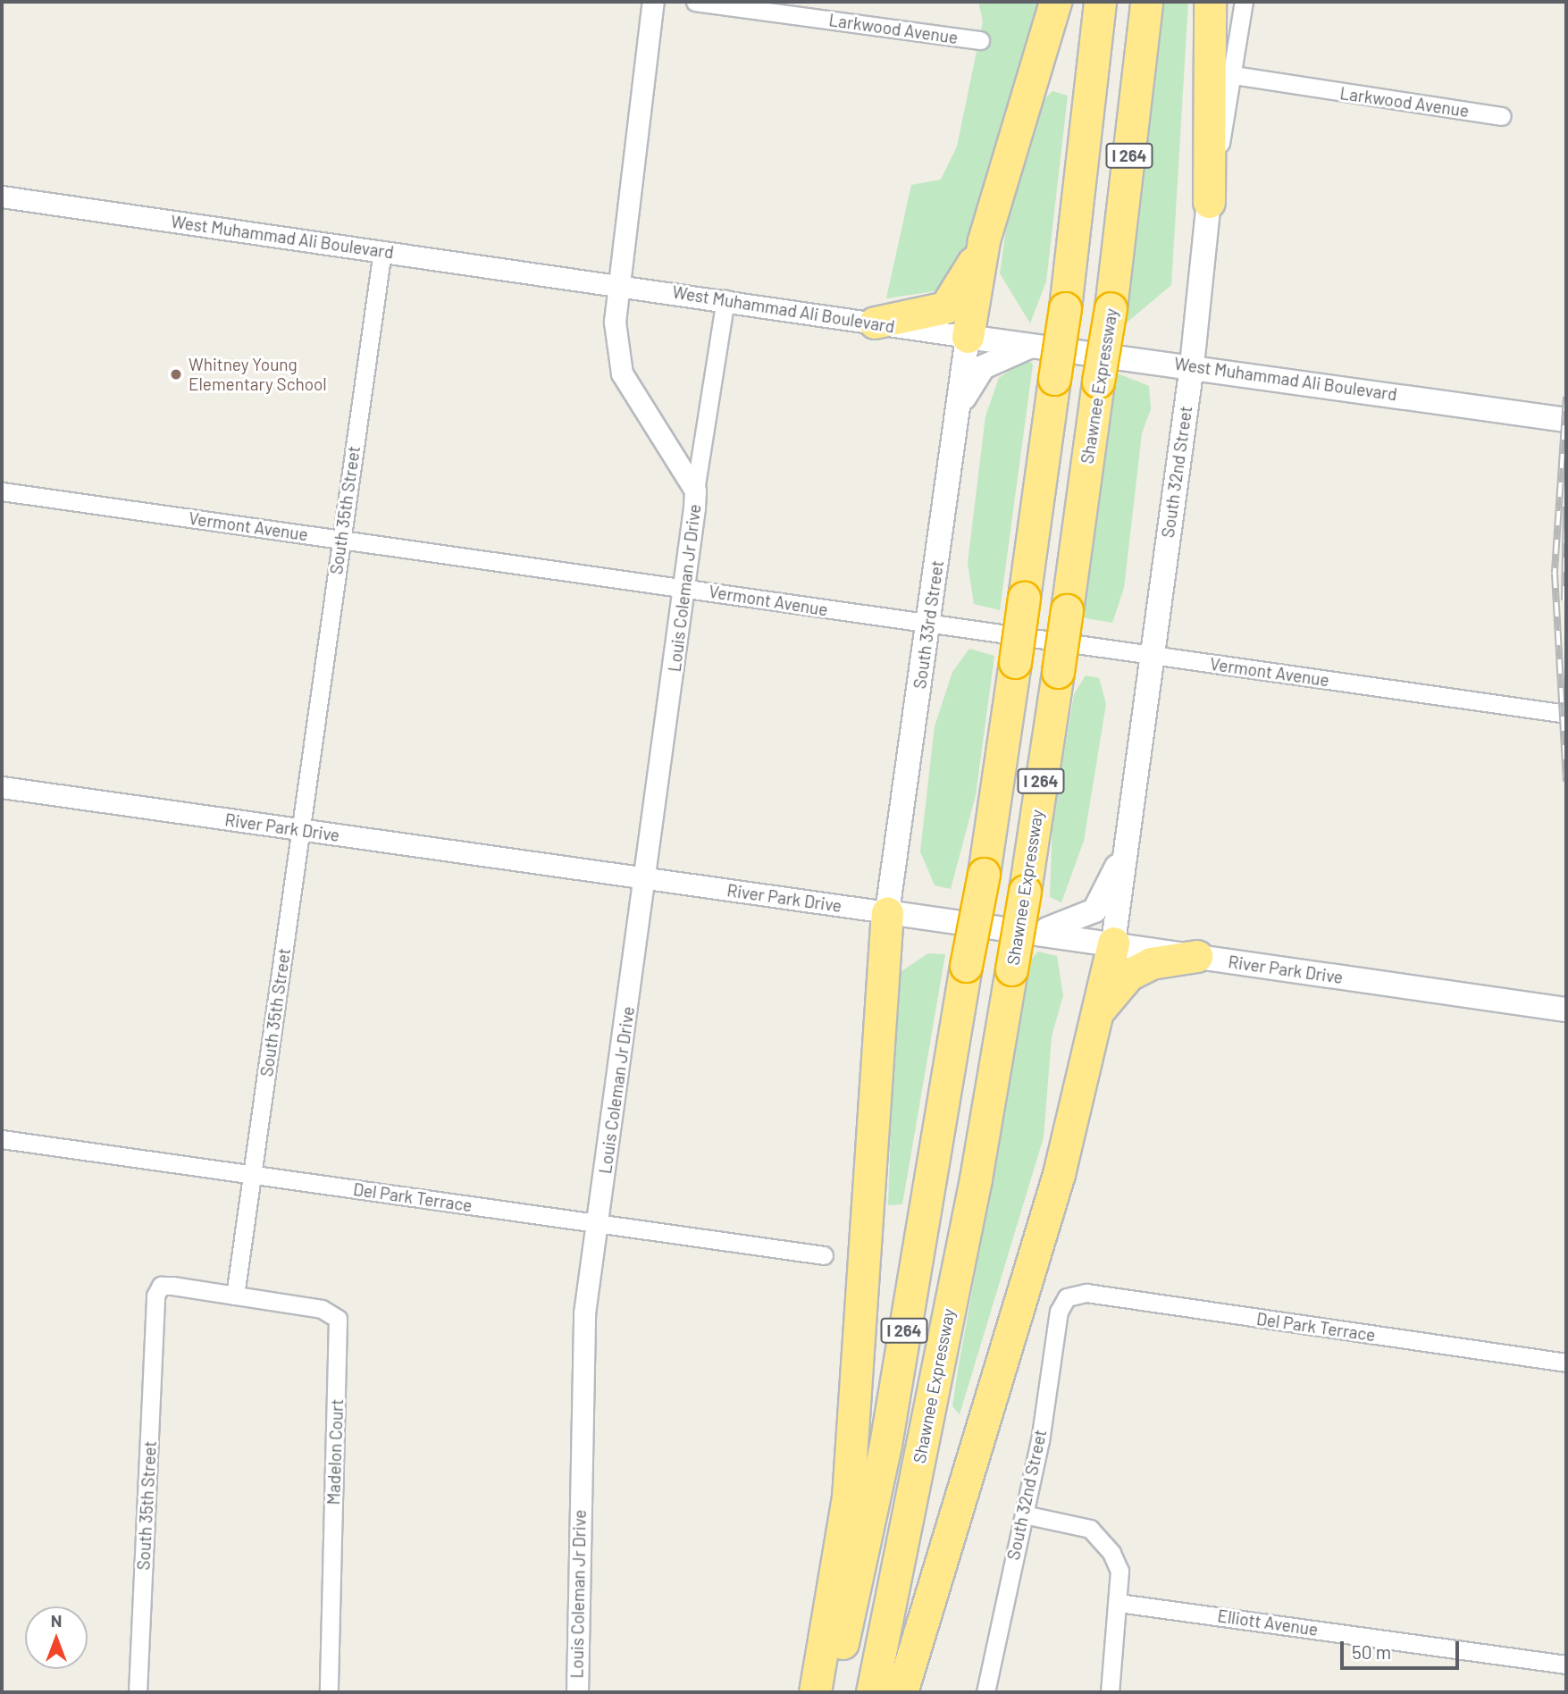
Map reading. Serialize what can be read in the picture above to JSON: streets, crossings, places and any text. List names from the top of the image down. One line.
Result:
{"streets":{"highway":["I 264","Shawnee Expressway"],"main road":["West Muhammad Ali Boulevard","South 32nd Street","South 33rd Street","River Park Drive"],"street":["Larkwood Avenue","South 35th Street","Vermont Avenue","Louis Coleman Jr Drive","Del Park Terrace","Madelon Court","Elliott Avenue"]},"crossings":[["Larkwood Avenue","South 32nd Street"],["West Muhammad Ali Boulevard","South 32nd Street"],["West Muhammad Ali Boulevard","South 35th Street"],["West Muhammad Ali Boulevard","Louis Coleman Jr Drive"],["West Muhammad Ali Boulevard","South 33rd Street"],["South 32nd Street","Vermont Avenue"],["South 32nd Street","River Park Drive"],["South 32nd Street","Del Park Terrace"],["South 35th Street","Vermont Avenue"],["South 35th Street","River Park Drive"],["South 35th Street","Del Park Terrace"],["South 35th Street","Madelon Court"],["Vermont Avenue","Louis Coleman Jr Drive"],["Vermont Avenue","South 33rd Street"],["Louis Coleman Jr Drive","River Park Drive"],["Louis Coleman Jr Drive","Del Park Terrace"],["South 33rd Street","River Park Drive"]],"places":["Whitney Young Elementary School"],"scale_bar":"50 m","north":"top"}
